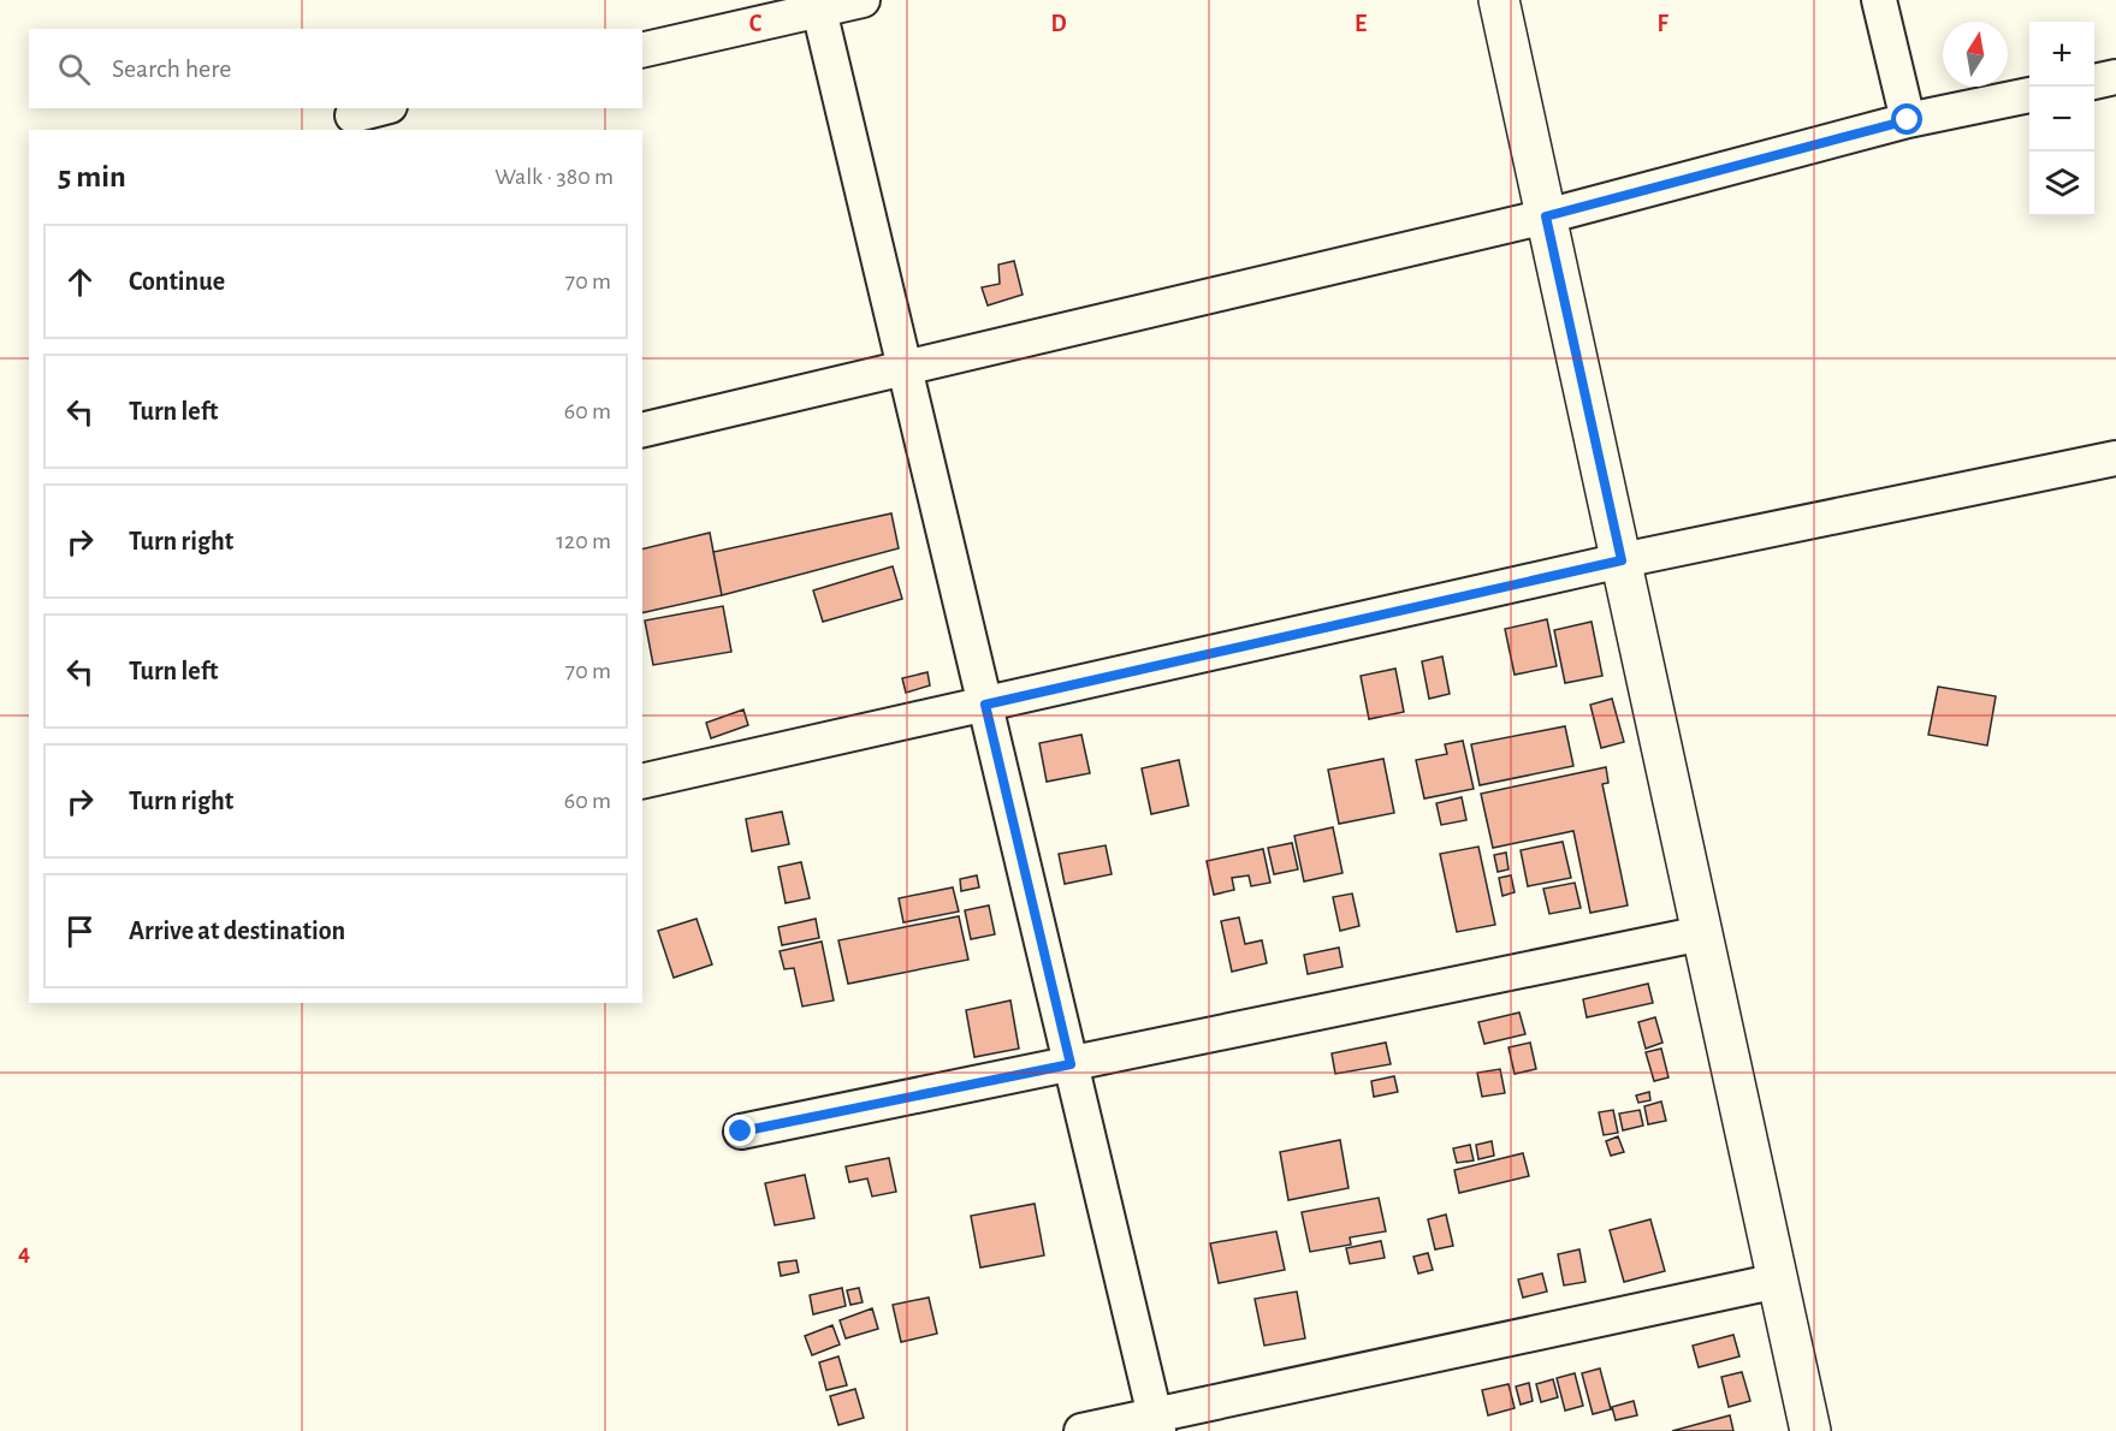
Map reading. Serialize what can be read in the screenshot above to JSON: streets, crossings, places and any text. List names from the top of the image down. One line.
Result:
{"north":"top","page":{"map_buttons":["+","−"],"search":"Search here","heading":["5 min","Walk · 380 m"],"list":[["Continue","70 m"],["Turn left","60 m"],["Turn right","120 m"],["Turn left","70 m"],["Turn right","60 m"],"Arrive at destination"]},"grid":{"columns":["C","D","E","F"],"rows":["4"]}}
